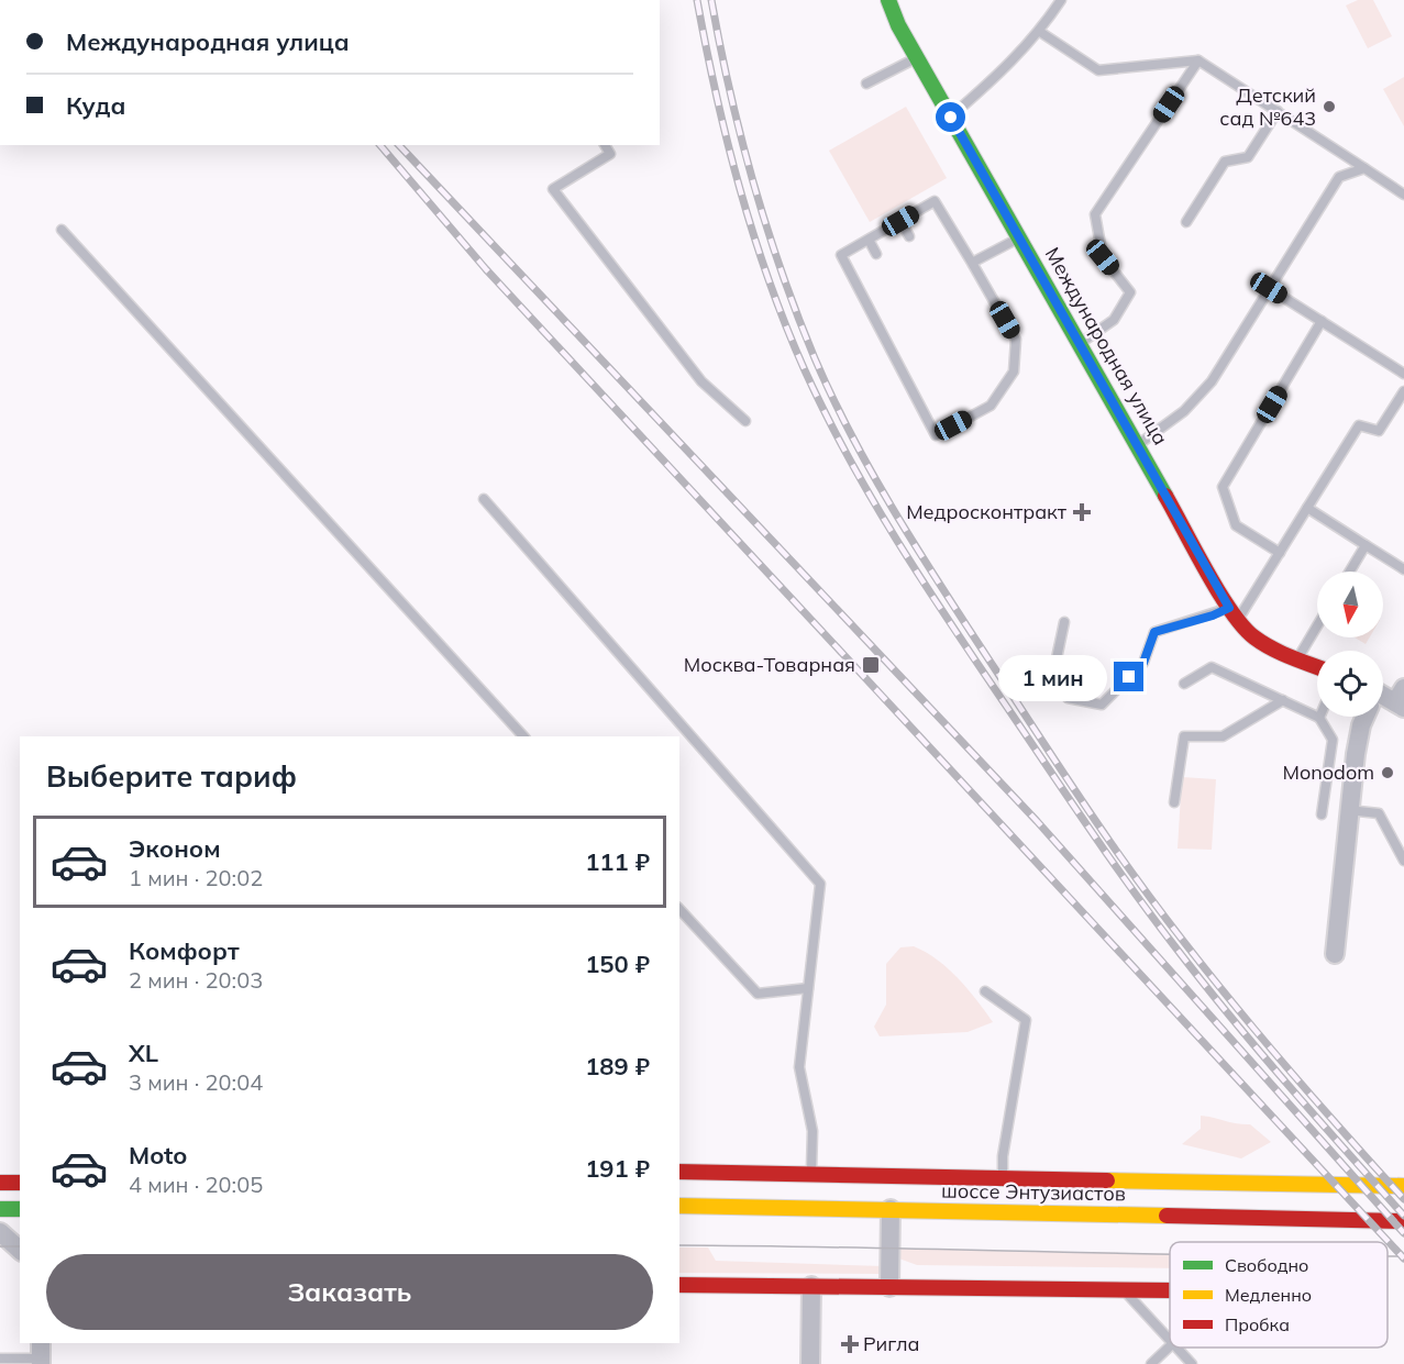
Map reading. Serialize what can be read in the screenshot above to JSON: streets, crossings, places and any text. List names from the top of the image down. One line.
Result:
{"streets":{"main road":["Международная улица","шоссе Энтузиастов"]},"places":{"other":["Детский сад №643","Monodom"],"health":["Медросконтракт","Ригла"],"transit":["Москва-Товарная"]},"legend":["Свободно","Медленно","Пробка"],"north":"bottom","page":{"banner":["Международная улица","Куда"],"bubble":"1 мин","heading":"Выберите тариф","list":[{"name":"Эконом","note":"1 мин · 20:02","value":"111 ₽"},{"name":"Комфорт","note":"2 мин · 20:03","value":"150 ₽"},{"name":"XL","note":"3 мин · 20:04","value":"189 ₽"},{"name":"Moto","note":"4 мин · 20:05","value":"191 ₽"}],"buttons":"Заказать"}}
